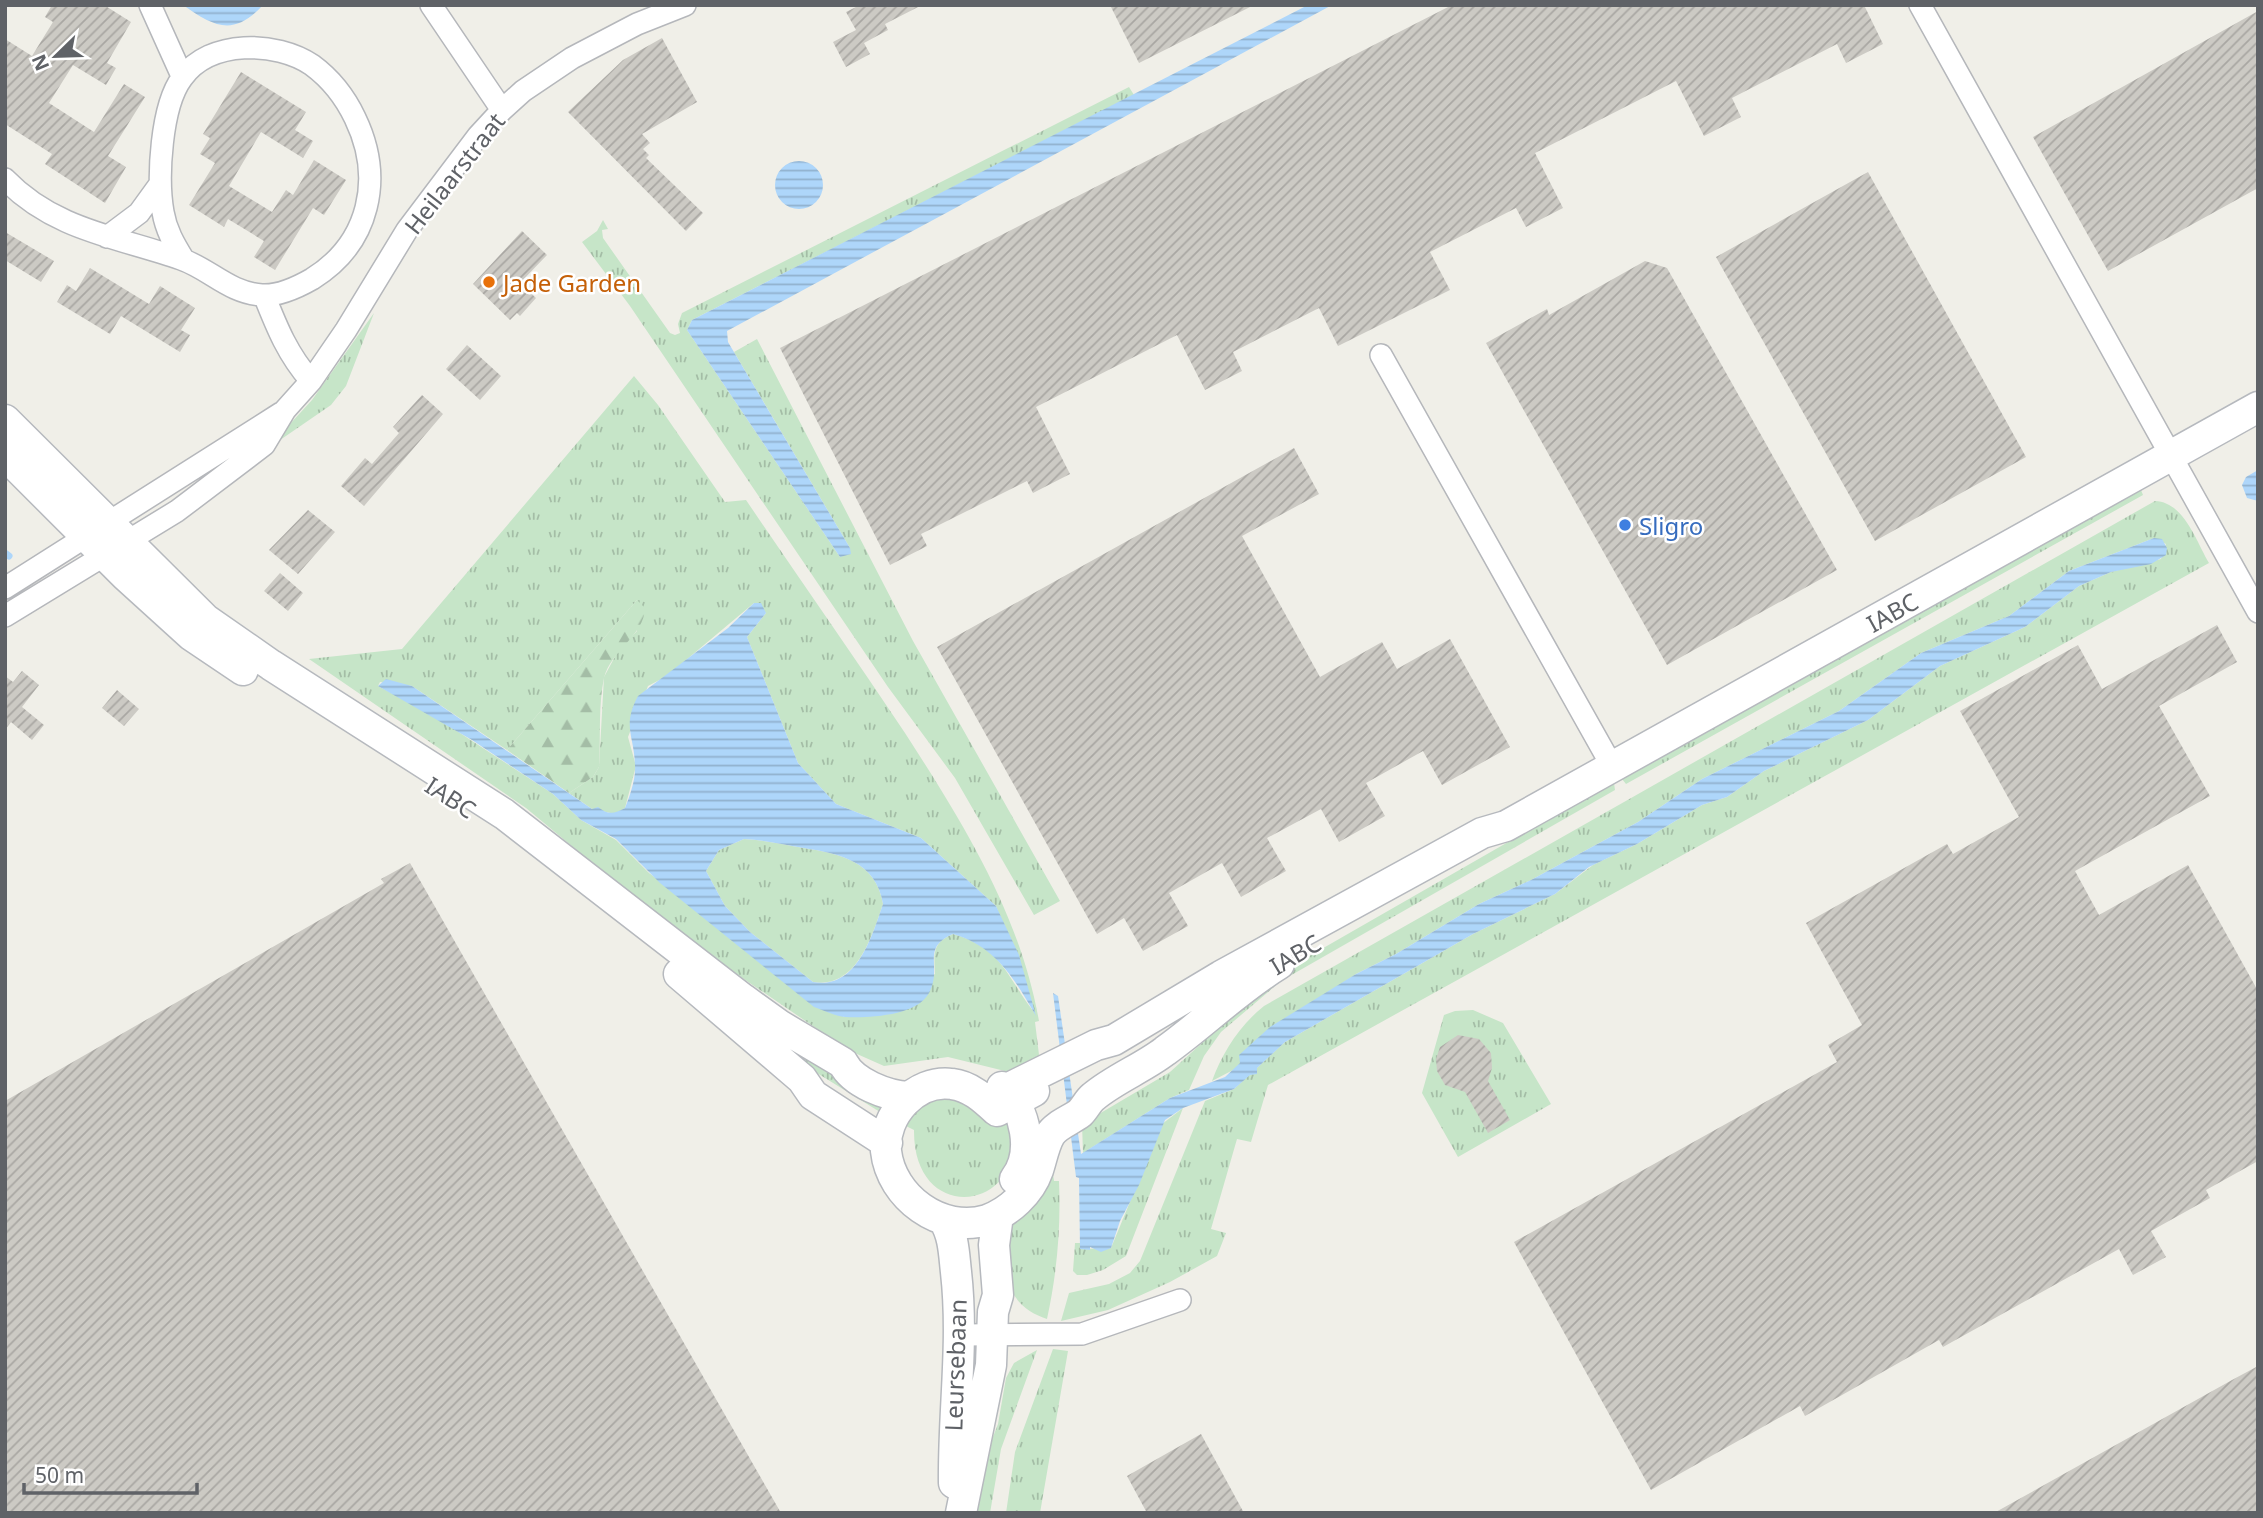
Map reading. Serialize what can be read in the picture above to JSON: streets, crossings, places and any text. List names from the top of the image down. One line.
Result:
{"streets":{"street":["Heilaarstraat","IABC","Leursebaan"]},"crossings":[["Heilaarstraat","IABC"]],"places":["Jade Garden","Sligro"],"scale_bar":"50 m","north":"bottom left"}
